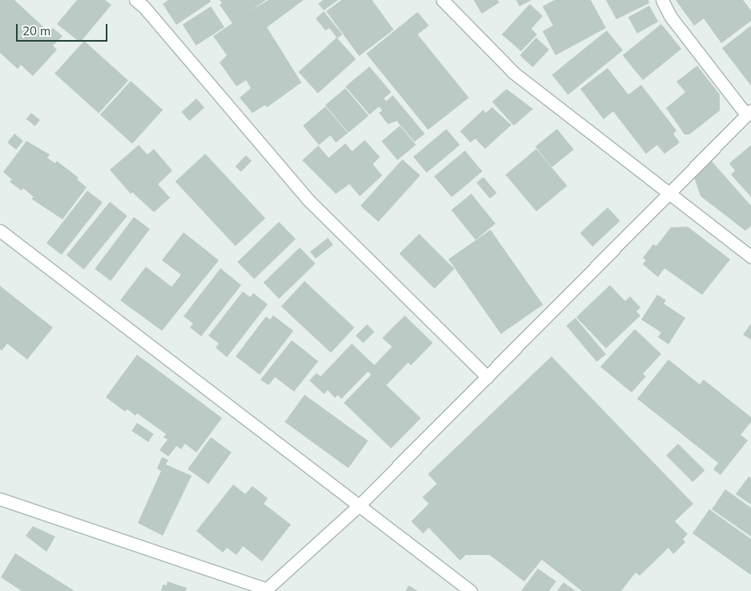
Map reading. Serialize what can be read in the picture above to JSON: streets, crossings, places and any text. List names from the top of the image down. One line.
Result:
{"scale_bar":"20 m"}
